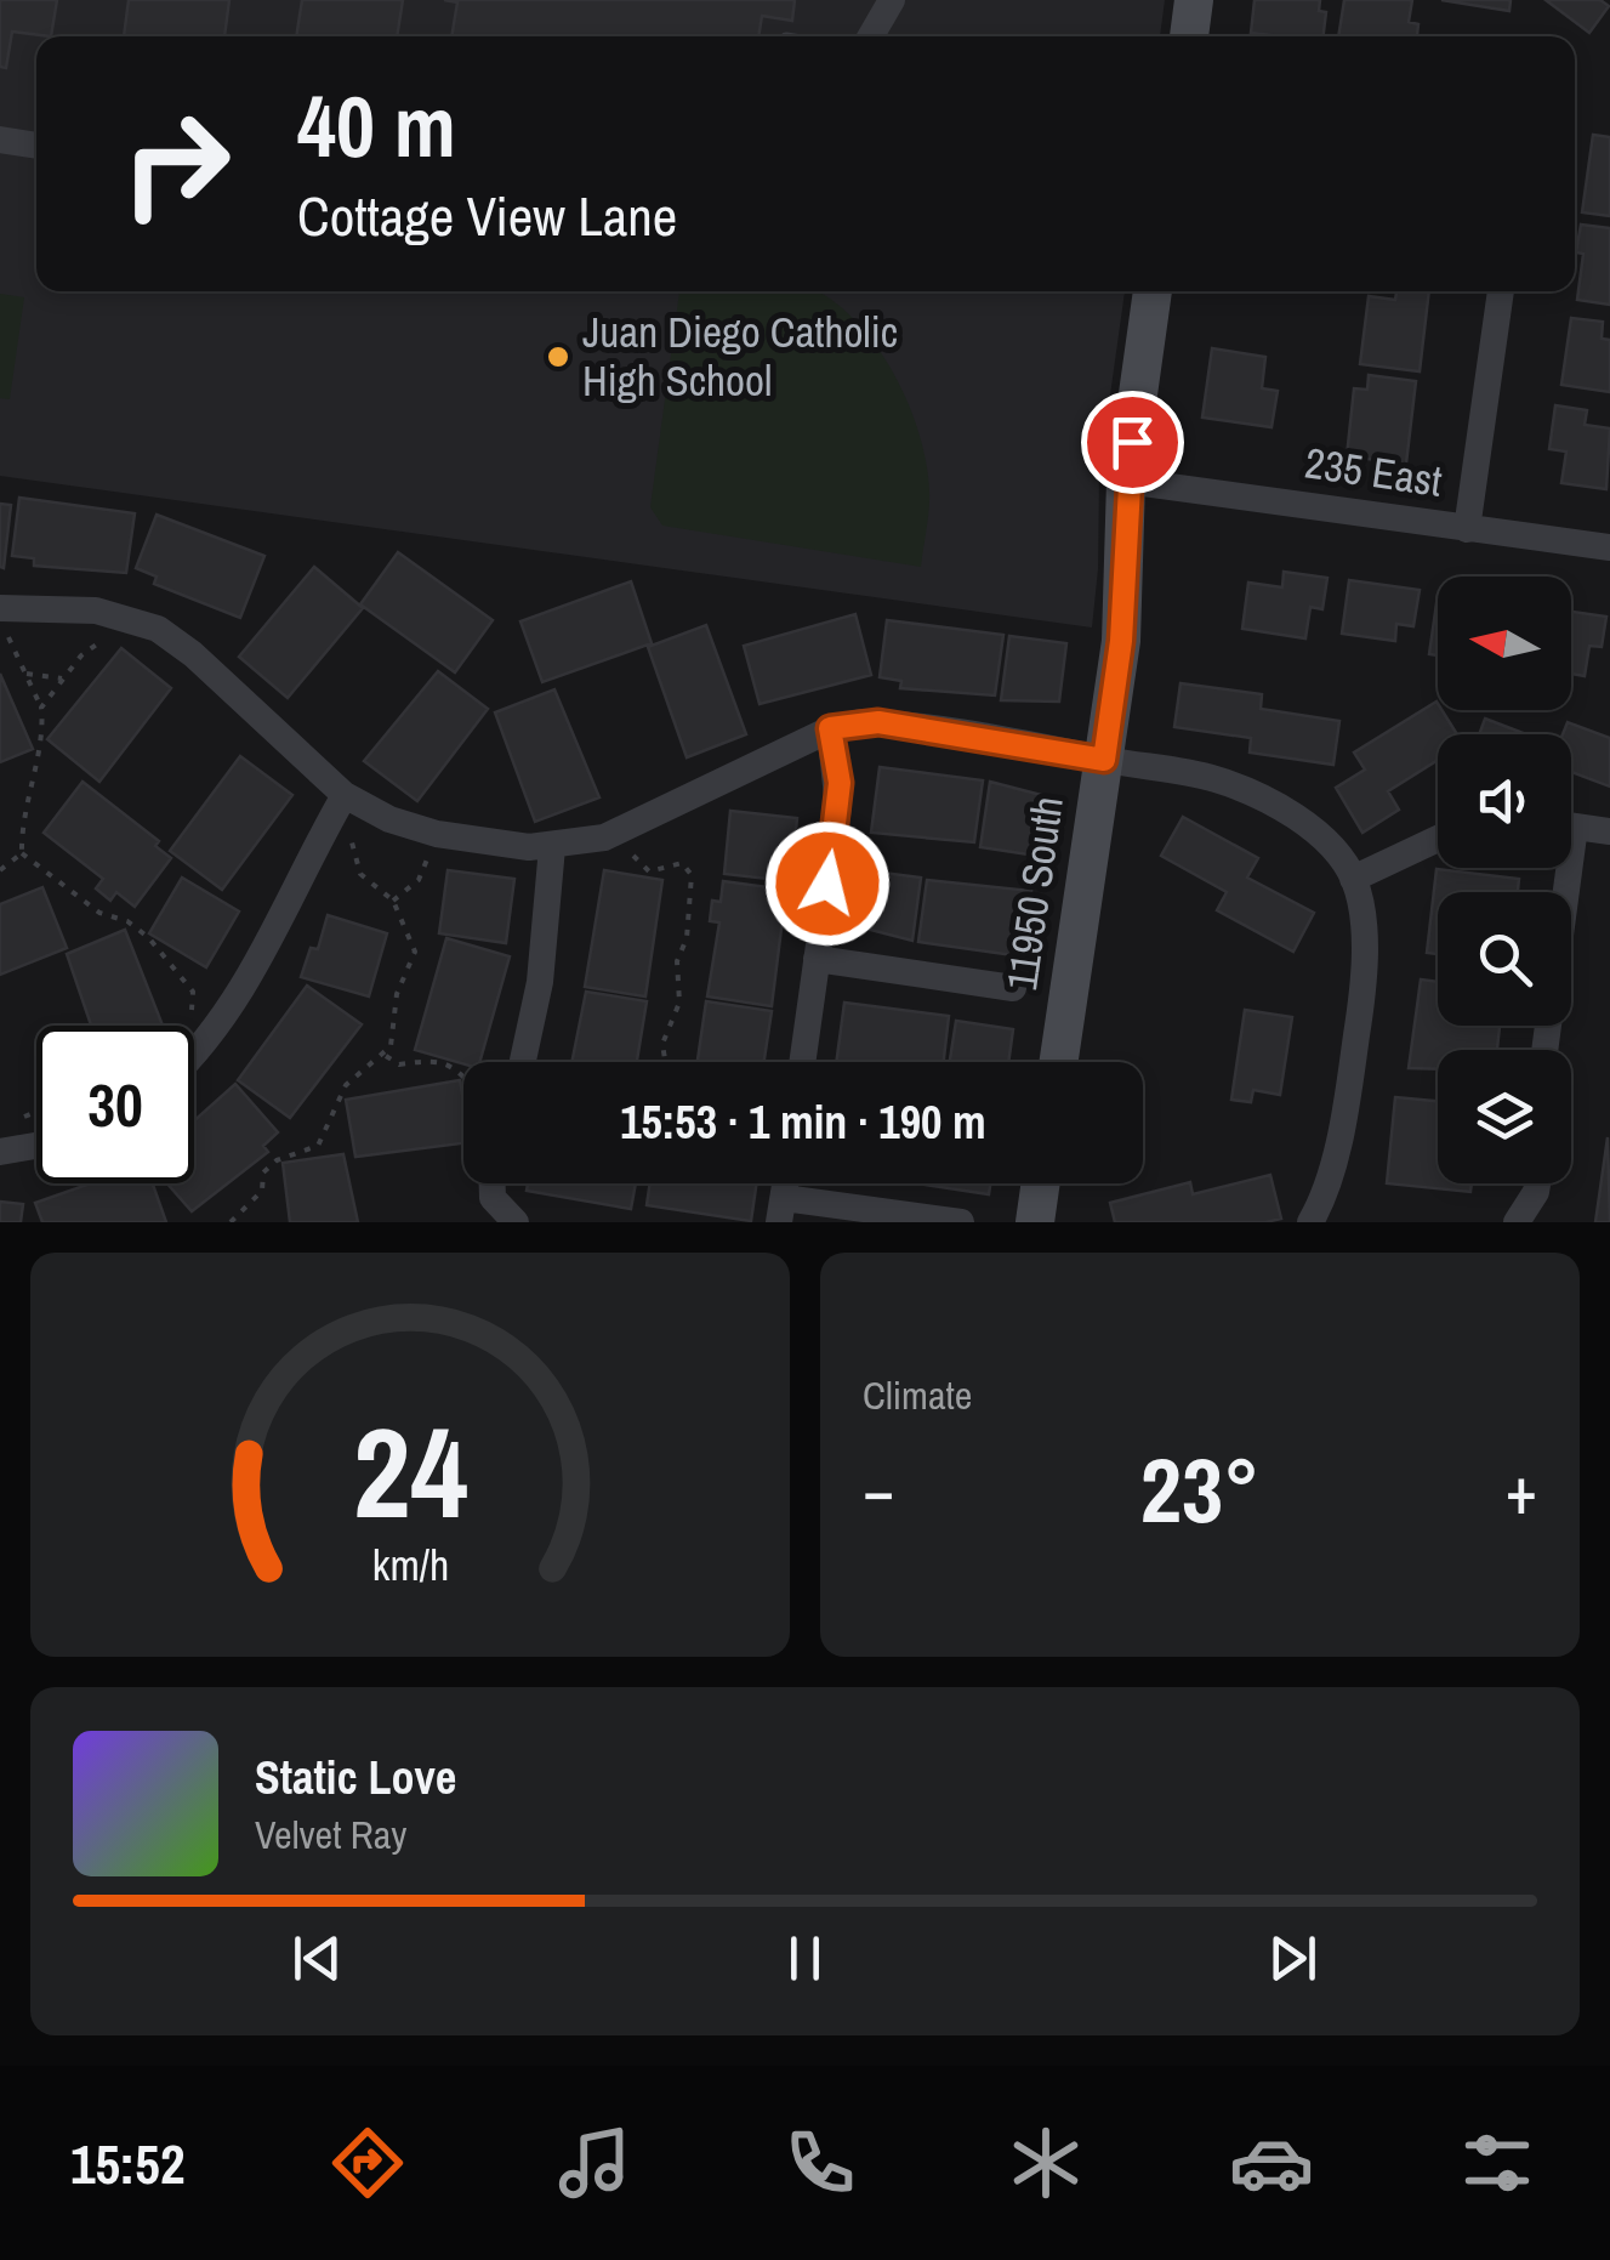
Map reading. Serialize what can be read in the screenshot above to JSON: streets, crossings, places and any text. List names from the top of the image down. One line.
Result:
{"streets":{"street":["235 East","11950 South"]},"crossings":[["235 East","11950 South"]],"places":["Juan Diego Catholic High School"],"north":"left","page":{"turn":["40 m","Cottage View Lane"],"limit":"30","trip":"15:53 · 1 min · 190 m","tile":"Climate","heat":["−","23°","+"],"song":["Static Love","Velvet Ray"],"tabs":"15:52","gauge":["24","km/h"]}}
